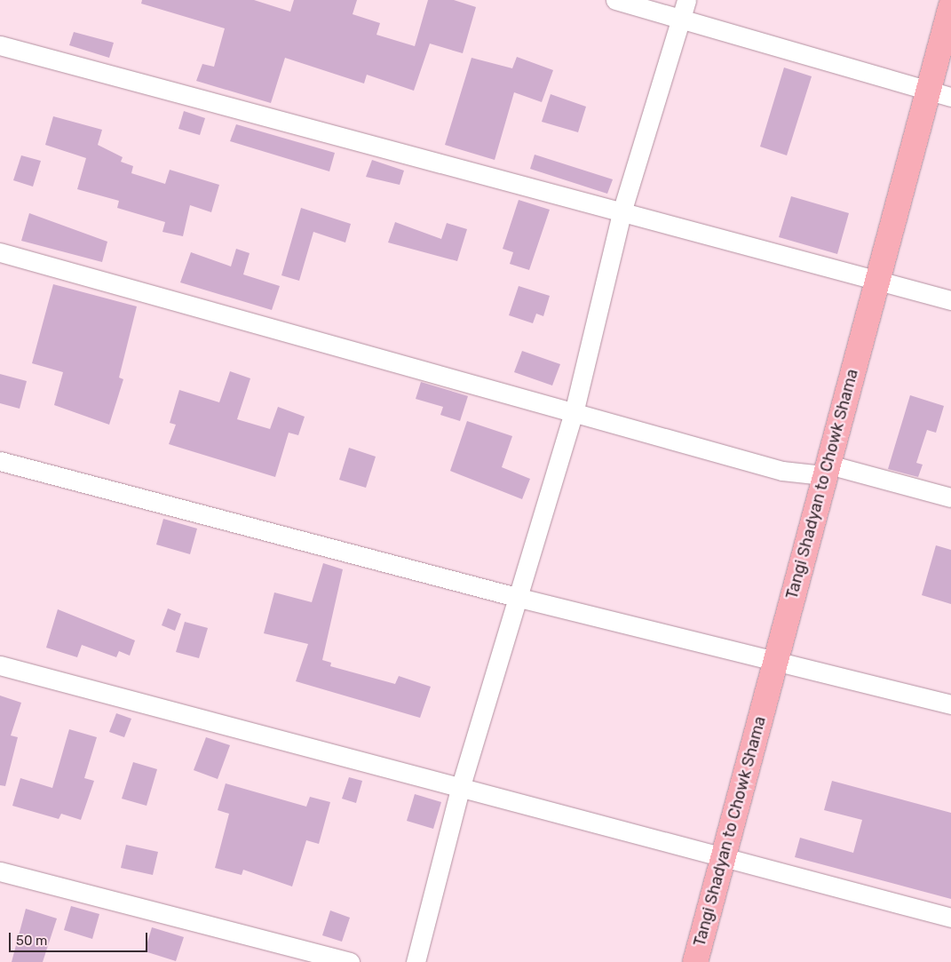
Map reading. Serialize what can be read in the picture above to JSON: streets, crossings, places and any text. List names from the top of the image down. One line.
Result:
{"streets":{"main road":["Tangi Shadyan to Chowk Shama"]},"scale_bar":"50 m"}
